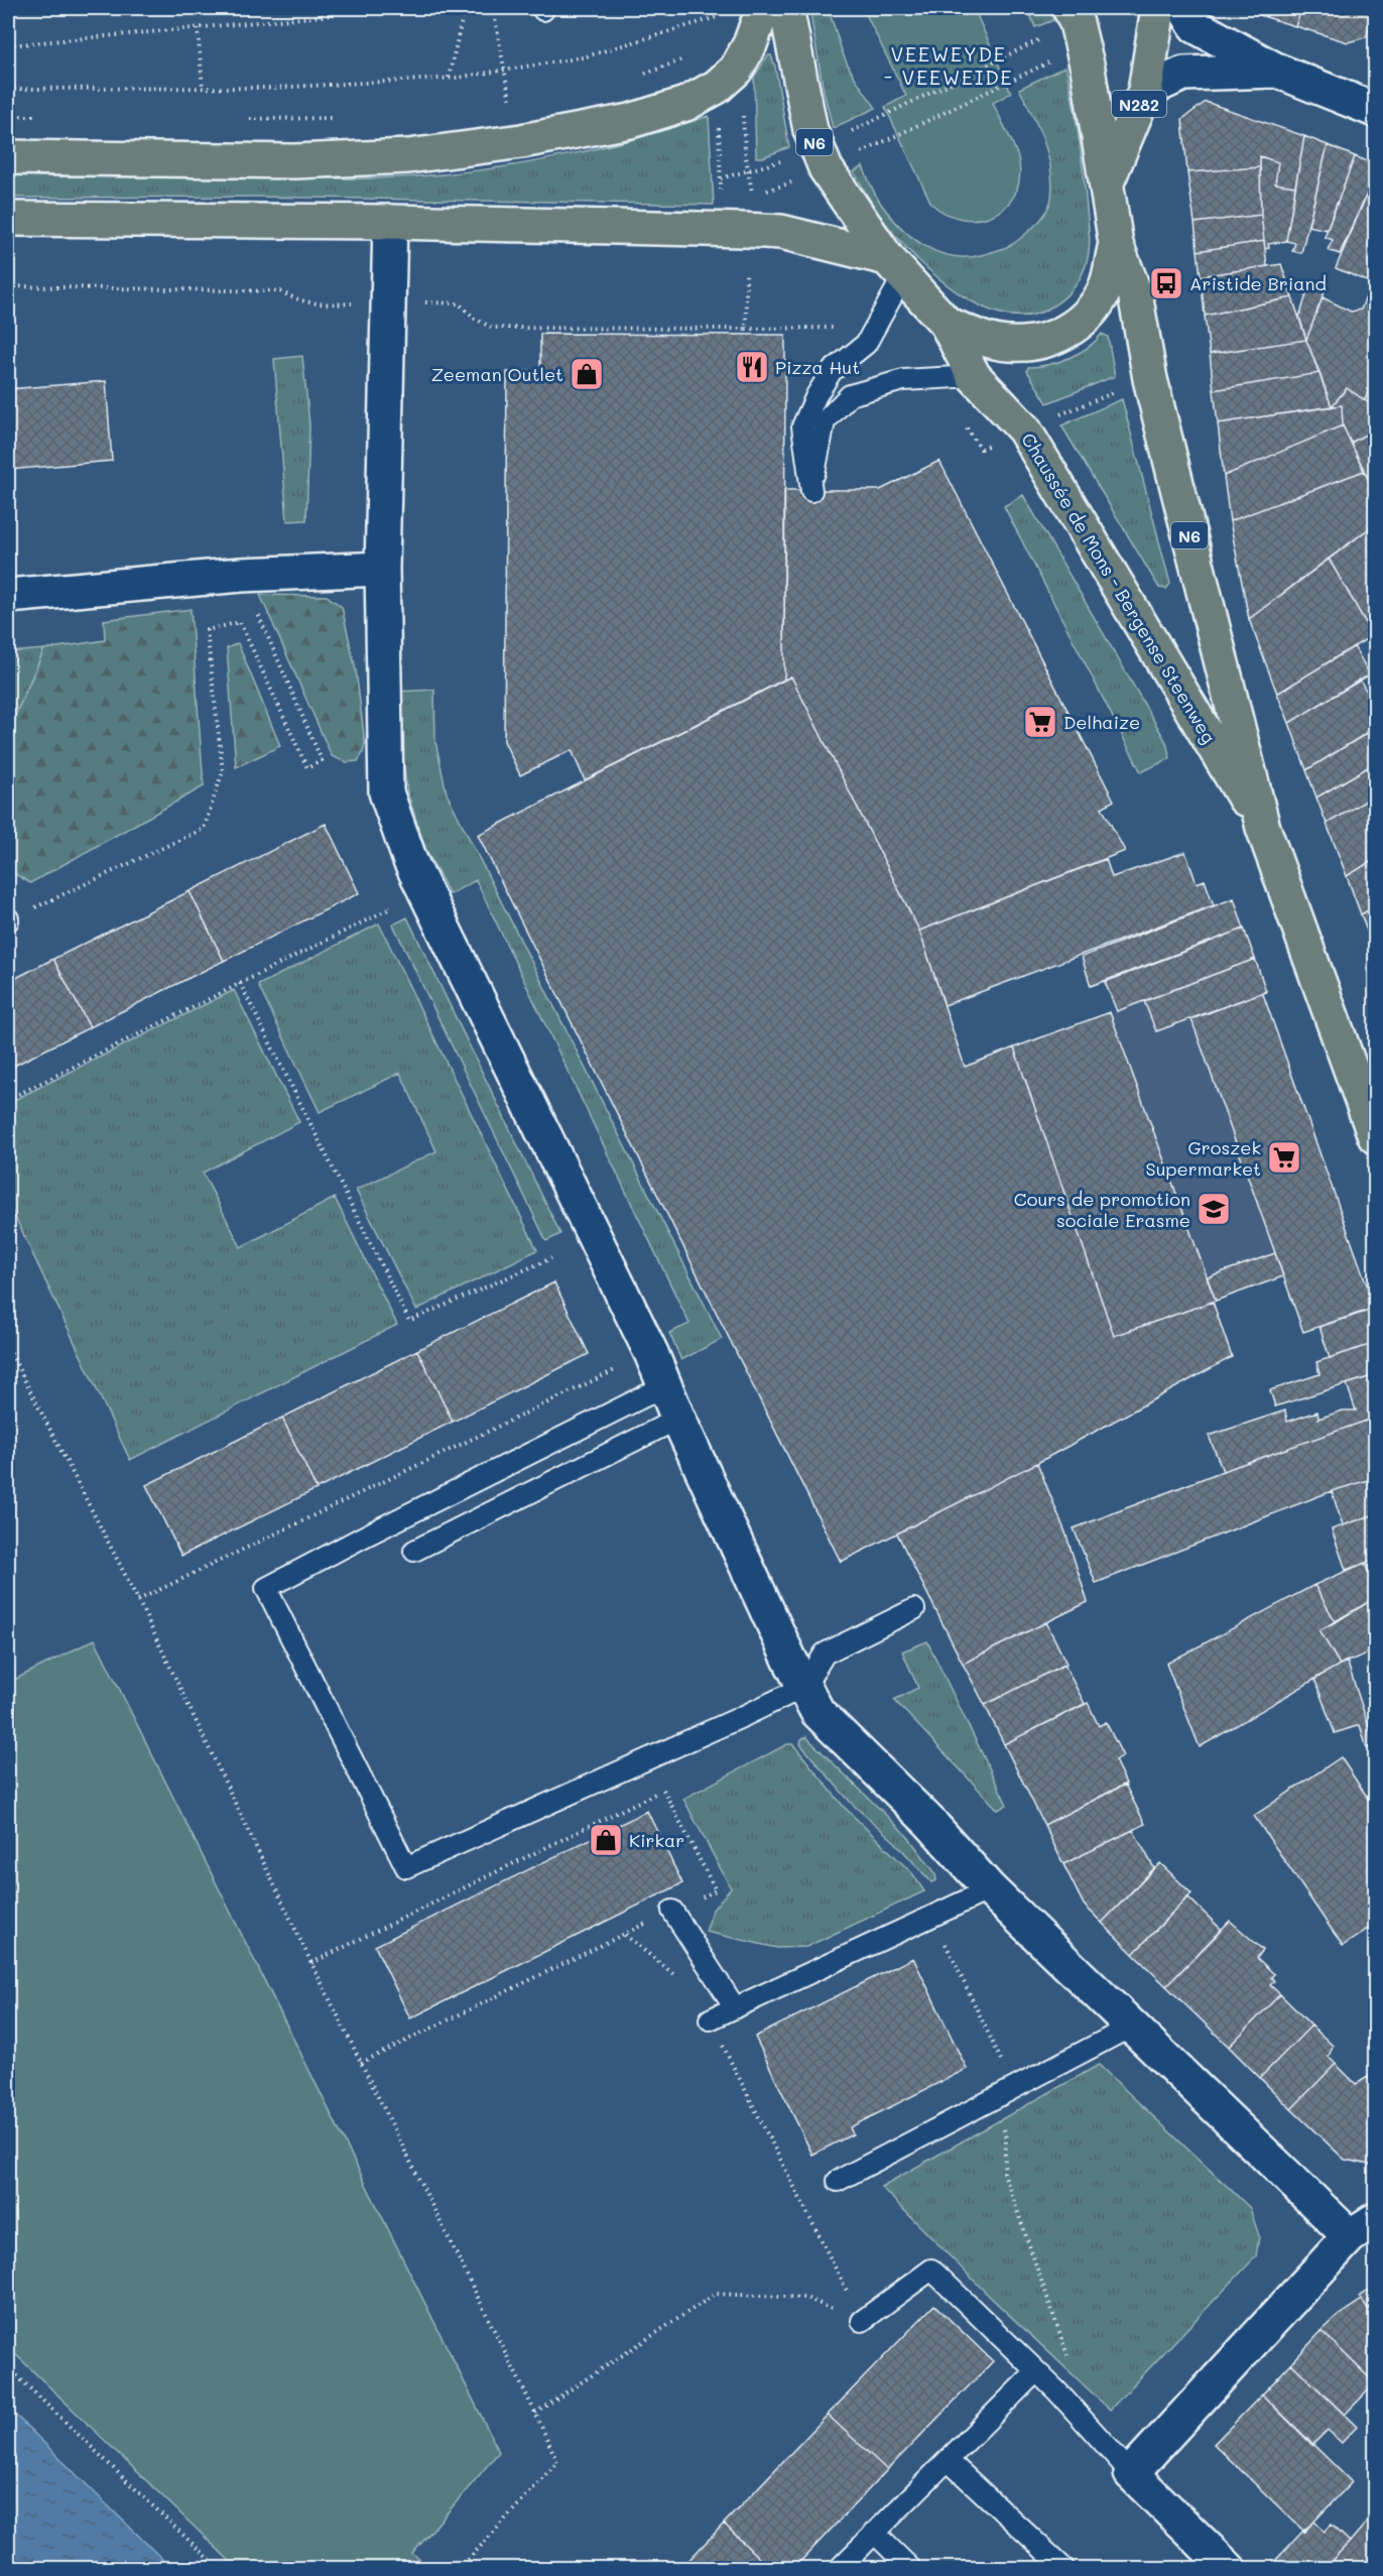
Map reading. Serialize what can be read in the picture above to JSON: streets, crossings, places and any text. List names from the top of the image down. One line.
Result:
{"streets":{"main road":["N282","N6","Chaussée de Mons - Bergense Steenweg"]},"crossings":[["N282","Chaussée de Mons - Bergense Steenweg"]],"districts":["VEEWEYDE - VEEWEIDE"],"places":{"bus stop":["Aristide Briand"],"restaurant":["Pizza Hut"],"shop":["Zeeman Outlet","Kirkar"],"supermarket":["Delhaize","Groszek Supermarket"],"school or university":["Cours de promotion sociale Erasme"]}}
